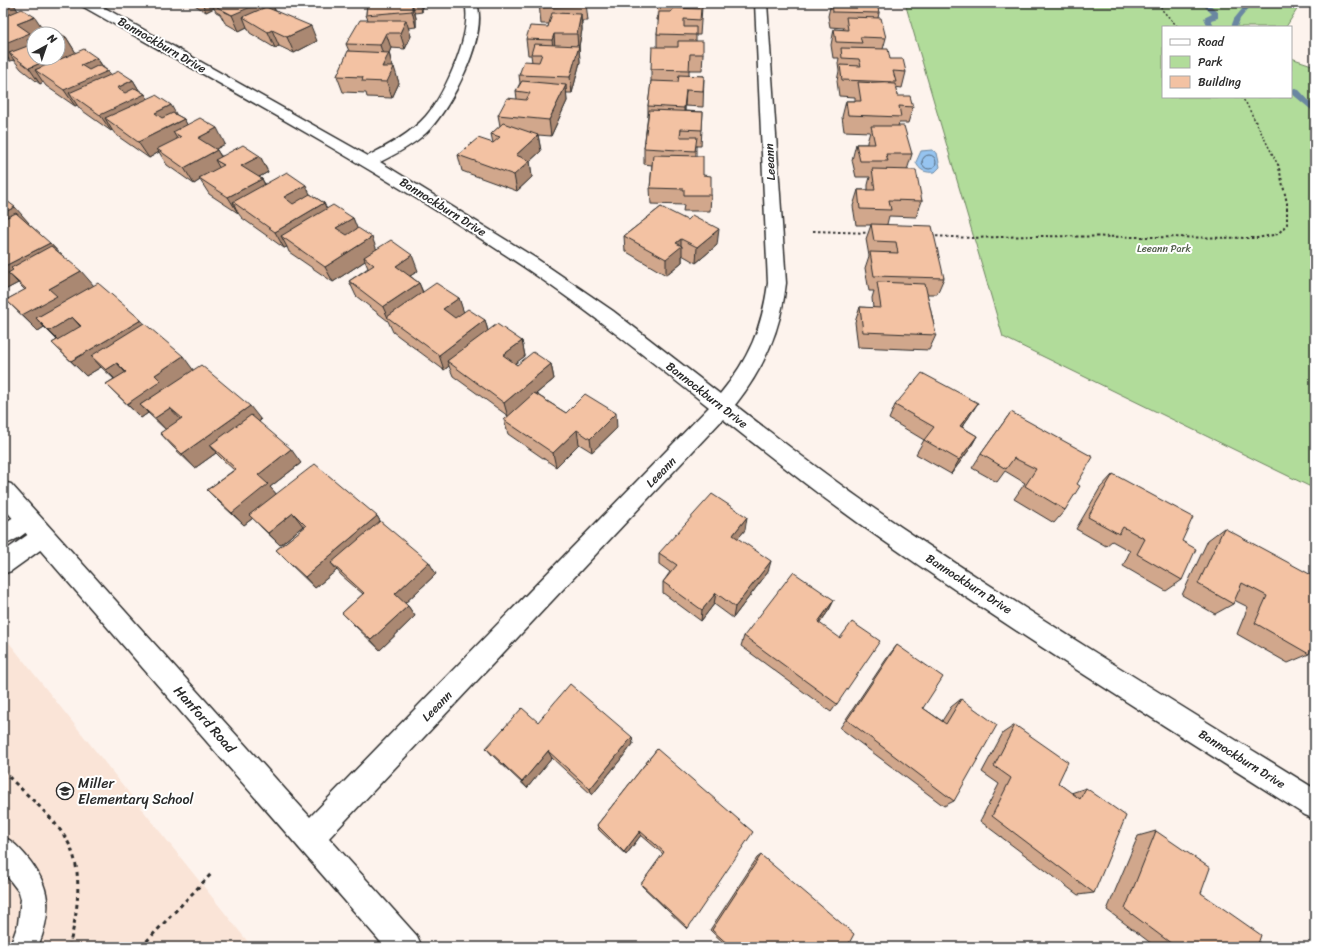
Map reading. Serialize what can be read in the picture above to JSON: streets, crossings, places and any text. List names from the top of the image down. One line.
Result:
{"streets":{"street":["Bannockburn Drive","Leeann","Hanford Road"]},"crossings":[["Bannockburn Drive","Leeann"],["Leeann","Hanford Road"]],"parks":["Leeann Park"],"places":{"school or university":["Miller Elementary School"]},"legend":["Road","Park","Building"],"north":"top right"}
